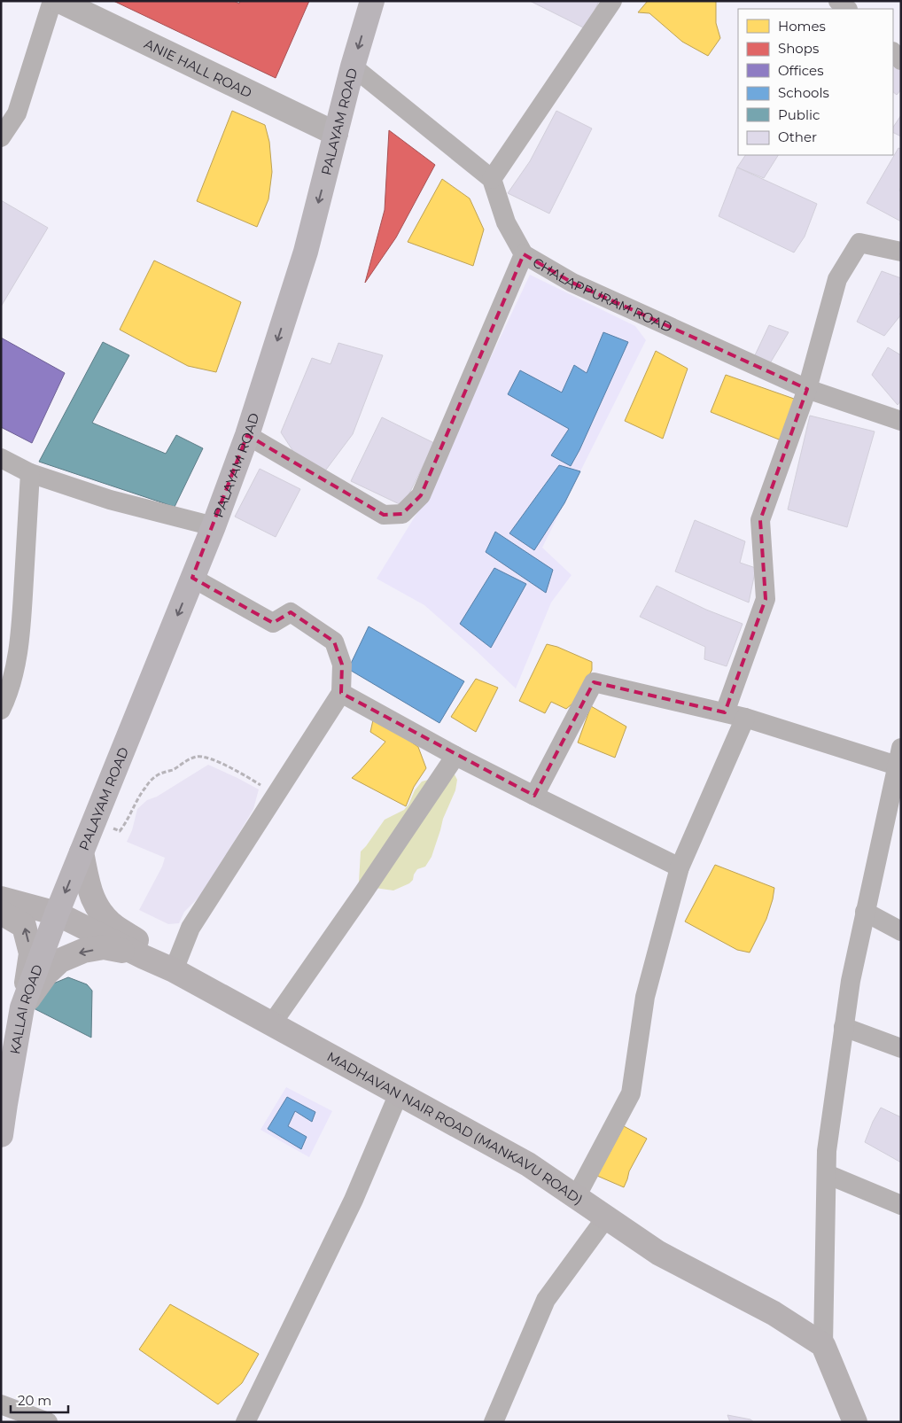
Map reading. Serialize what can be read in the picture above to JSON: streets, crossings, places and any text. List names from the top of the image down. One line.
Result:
{"streets":{"main road":["PALAYAM ROAD","KALLAI ROAD","MADHAVAN NAIR ROAD (MANKAVU ROAD)"],"street":["ANIE HALL ROAD","CHALAPPURAM ROAD"]},"crossings":[["ANIE HALL ROAD","PALAYAM ROAD"],["PALAYAM ROAD","KALLAI ROAD"],["PALAYAM ROAD","MADHAVAN NAIR ROAD (MANKAVU ROAD)"],["KALLAI ROAD","MADHAVAN NAIR ROAD (MANKAVU ROAD)"]],"one_way":["PALAYAM ROAD"],"legend":["Homes","Shops","Offices","Schools","Public","Other"],"scale_bar":"20 m"}
